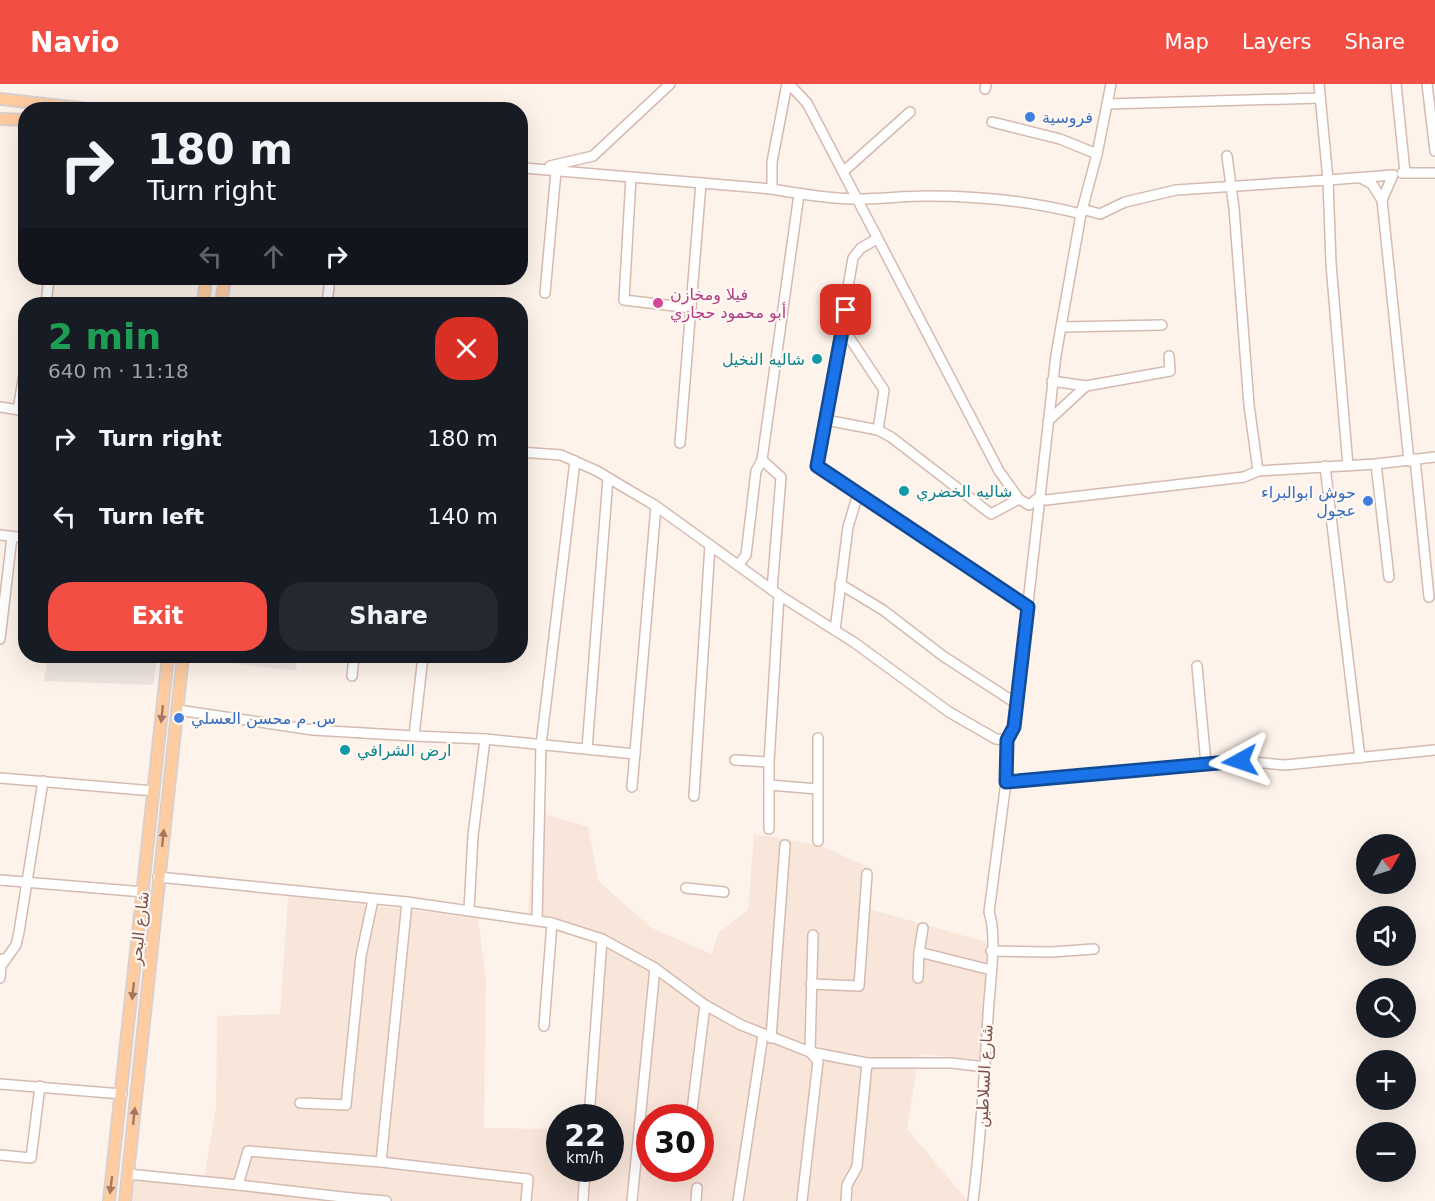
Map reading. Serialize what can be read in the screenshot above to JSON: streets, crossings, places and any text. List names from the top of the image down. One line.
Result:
{"streets":{"main road":["شارع البحر"],"street":["شارع السلاطين"]},"places":["فروسية","فيلا ومخازن أبو محمود حجازي","شاليه النخيل","شاليه الخضري","حوش ابوالبراء عجول","س. م محسن العسلي","ارض الشرافي"],"north":"top right","page":{"header":"Navio","nav":["Map","Layers","Share"],"turn":["180 m","Turn right"],"heading":["2 min","640 m · 11:18"],"list":[{"name":"Turn right","value":"180 m"},{"name":"Turn left","value":"140 m"}],"buttons":["Exit","Share"],"map_buttons":["+","−"],"speed":"22 km/h","limit":"30"}}
